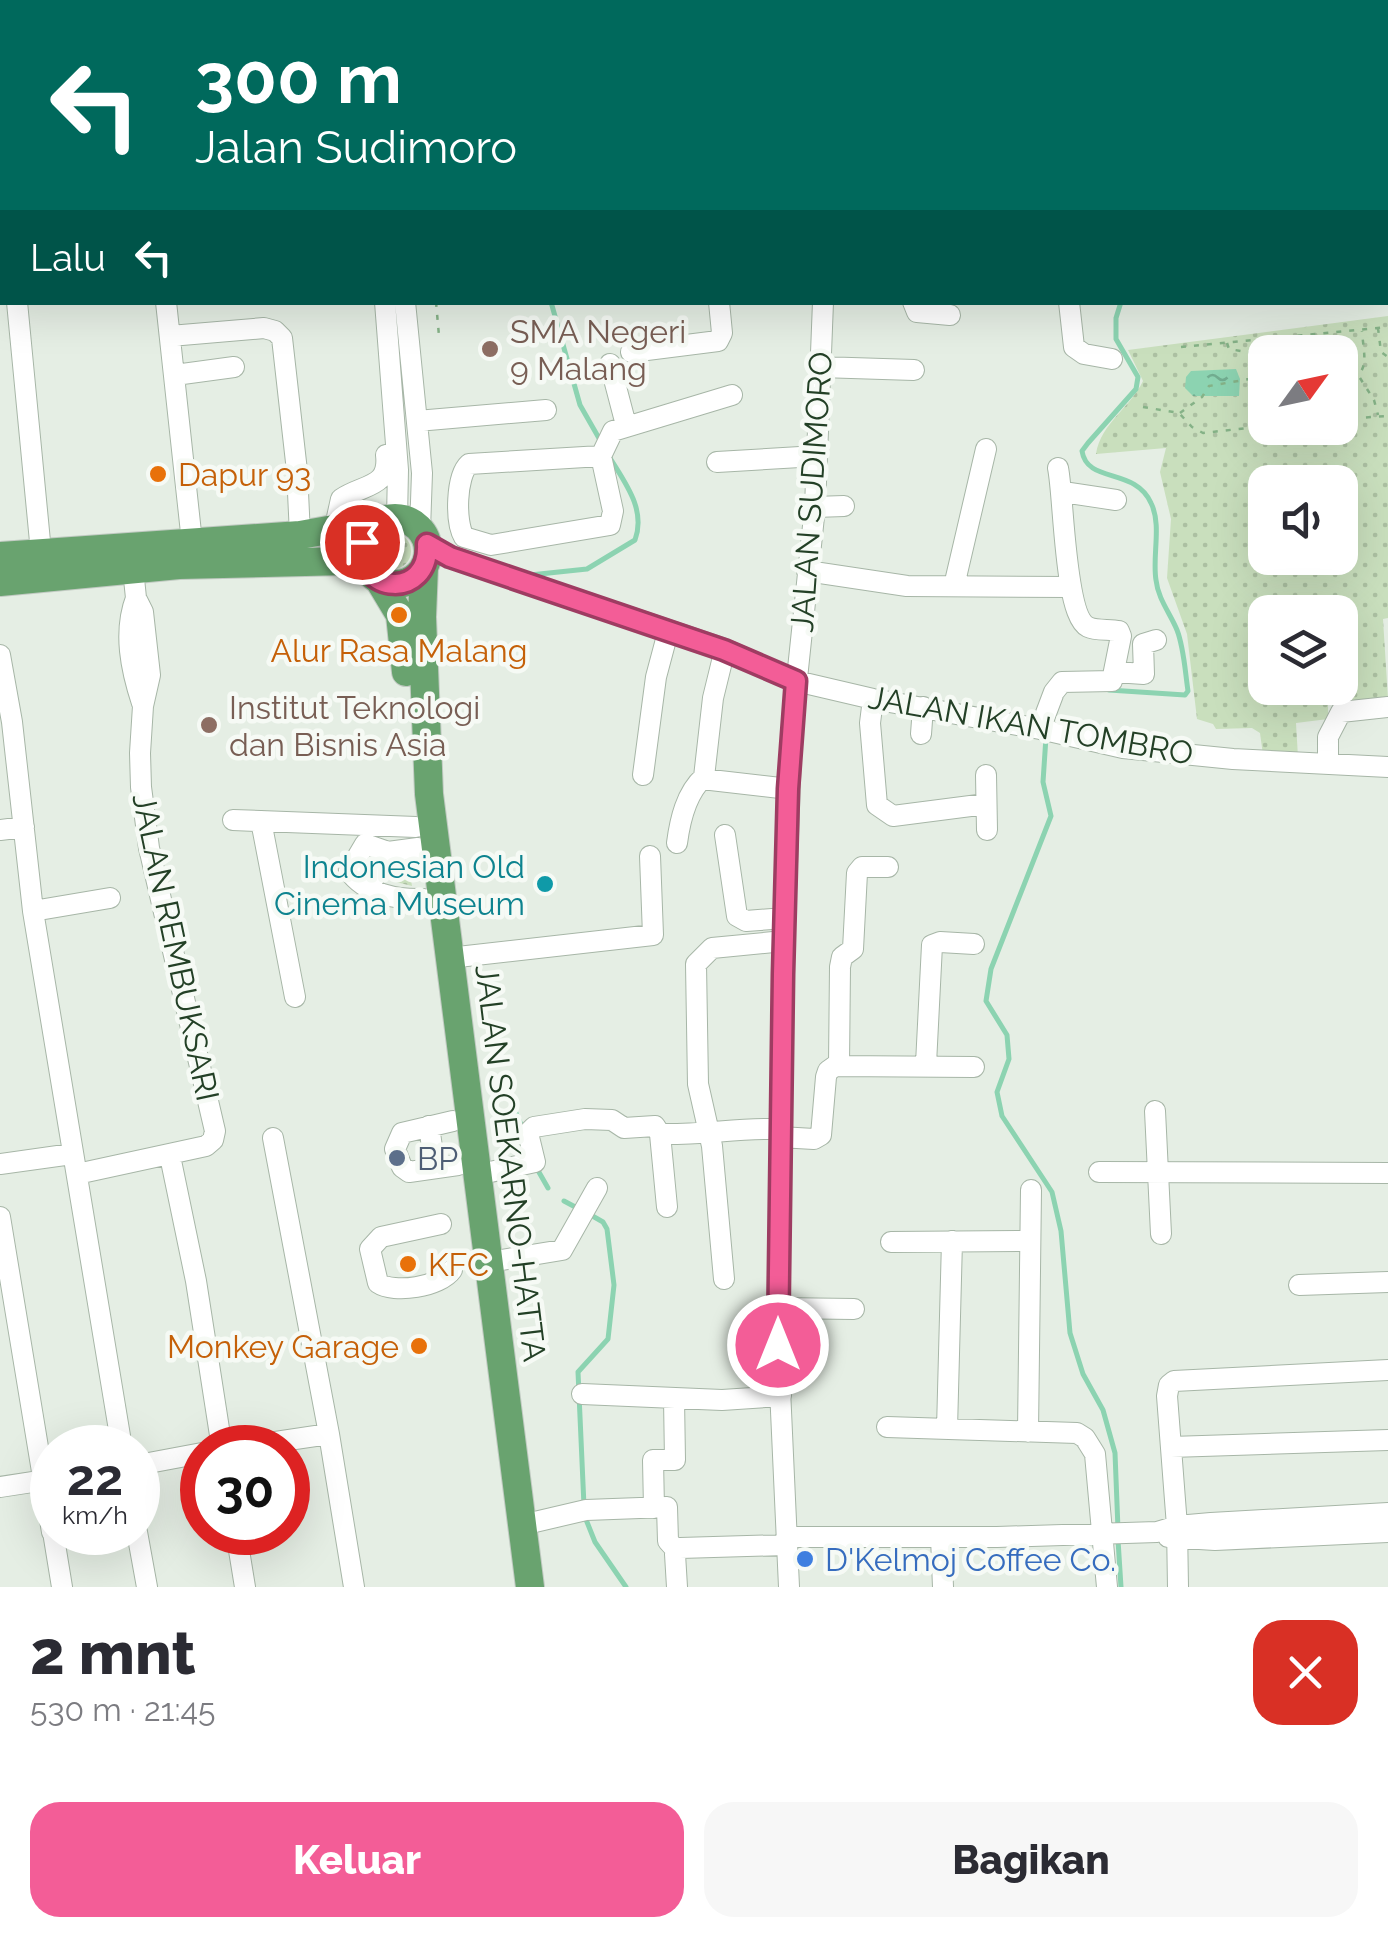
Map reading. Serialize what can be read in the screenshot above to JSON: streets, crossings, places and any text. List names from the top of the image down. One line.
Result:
{"streets":{"main road":["JALAN SOEKARNO-HATTA"],"street":["JALAN SUDIMORO","JALAN IKAN TOMBRO","JALAN REMBUKSARI"]},"crossings":[["JALAN SUDIMORO","JALAN IKAN TOMBRO"],["JALAN SUDIMORO","JALAN SOEKARNO-HATTA"]],"places":["SMA Negeri 9 Malang","Dapur 93","Alur Rasa Malang","Institut Teknologi dan Bisnis Asia","Indonesian Old Cinema Museum","BP","KFC","Monkey Garage","D'Kelmoj Coffee Co."],"north":"top right","page":{"turn":["300 m","Jalan Sudimoro"],"then":"Lalu","speed":"22 km/h","limit":"30","heading":["2 mnt","530 m · 21:45"],"buttons":["Keluar","Bagikan"]}}
